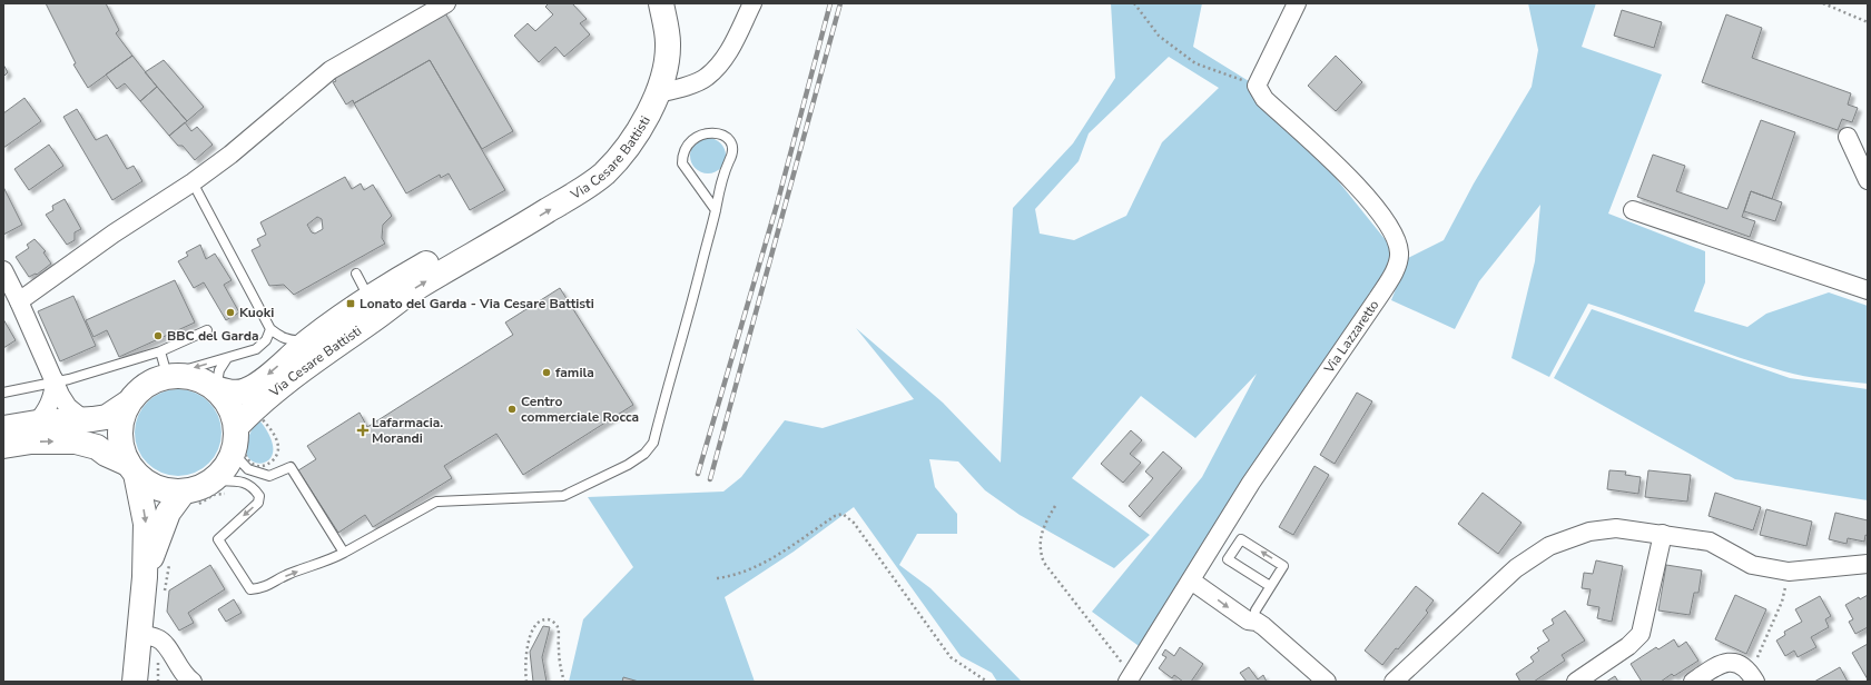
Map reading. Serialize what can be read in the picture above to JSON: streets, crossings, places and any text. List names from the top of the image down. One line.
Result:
{"streets":{"street":["Via Cesare Battisti","Via Lazzaretto"]},"places":{"transit":["Lonato del Garda - Via Cesare Battisti"],"other":["Kuoki","BBC del Garda","famila","Centro commerciale Rocca"],"health":["Lafarmacia. Morandi"]}}
